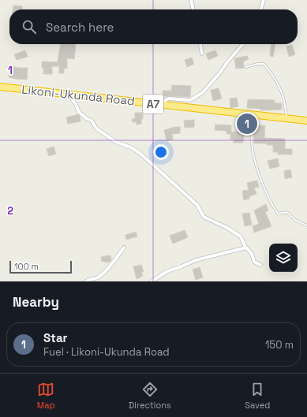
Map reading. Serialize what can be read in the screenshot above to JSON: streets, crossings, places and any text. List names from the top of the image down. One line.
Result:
{"streets":{"highway":["Likoni-Ukunda Road","A7"]},"scale_bar":"100 m","page":{"search":"Search here","pins":"1","scale":"100 m","heading":"Nearby","list":[{"mark":"1","name":"Star","note":"Fuel · Likoni-Ukunda Road","value":"150 m"}],"nav":["Map","Directions","Saved"]},"grid":{"rows":["1","2"]}}
